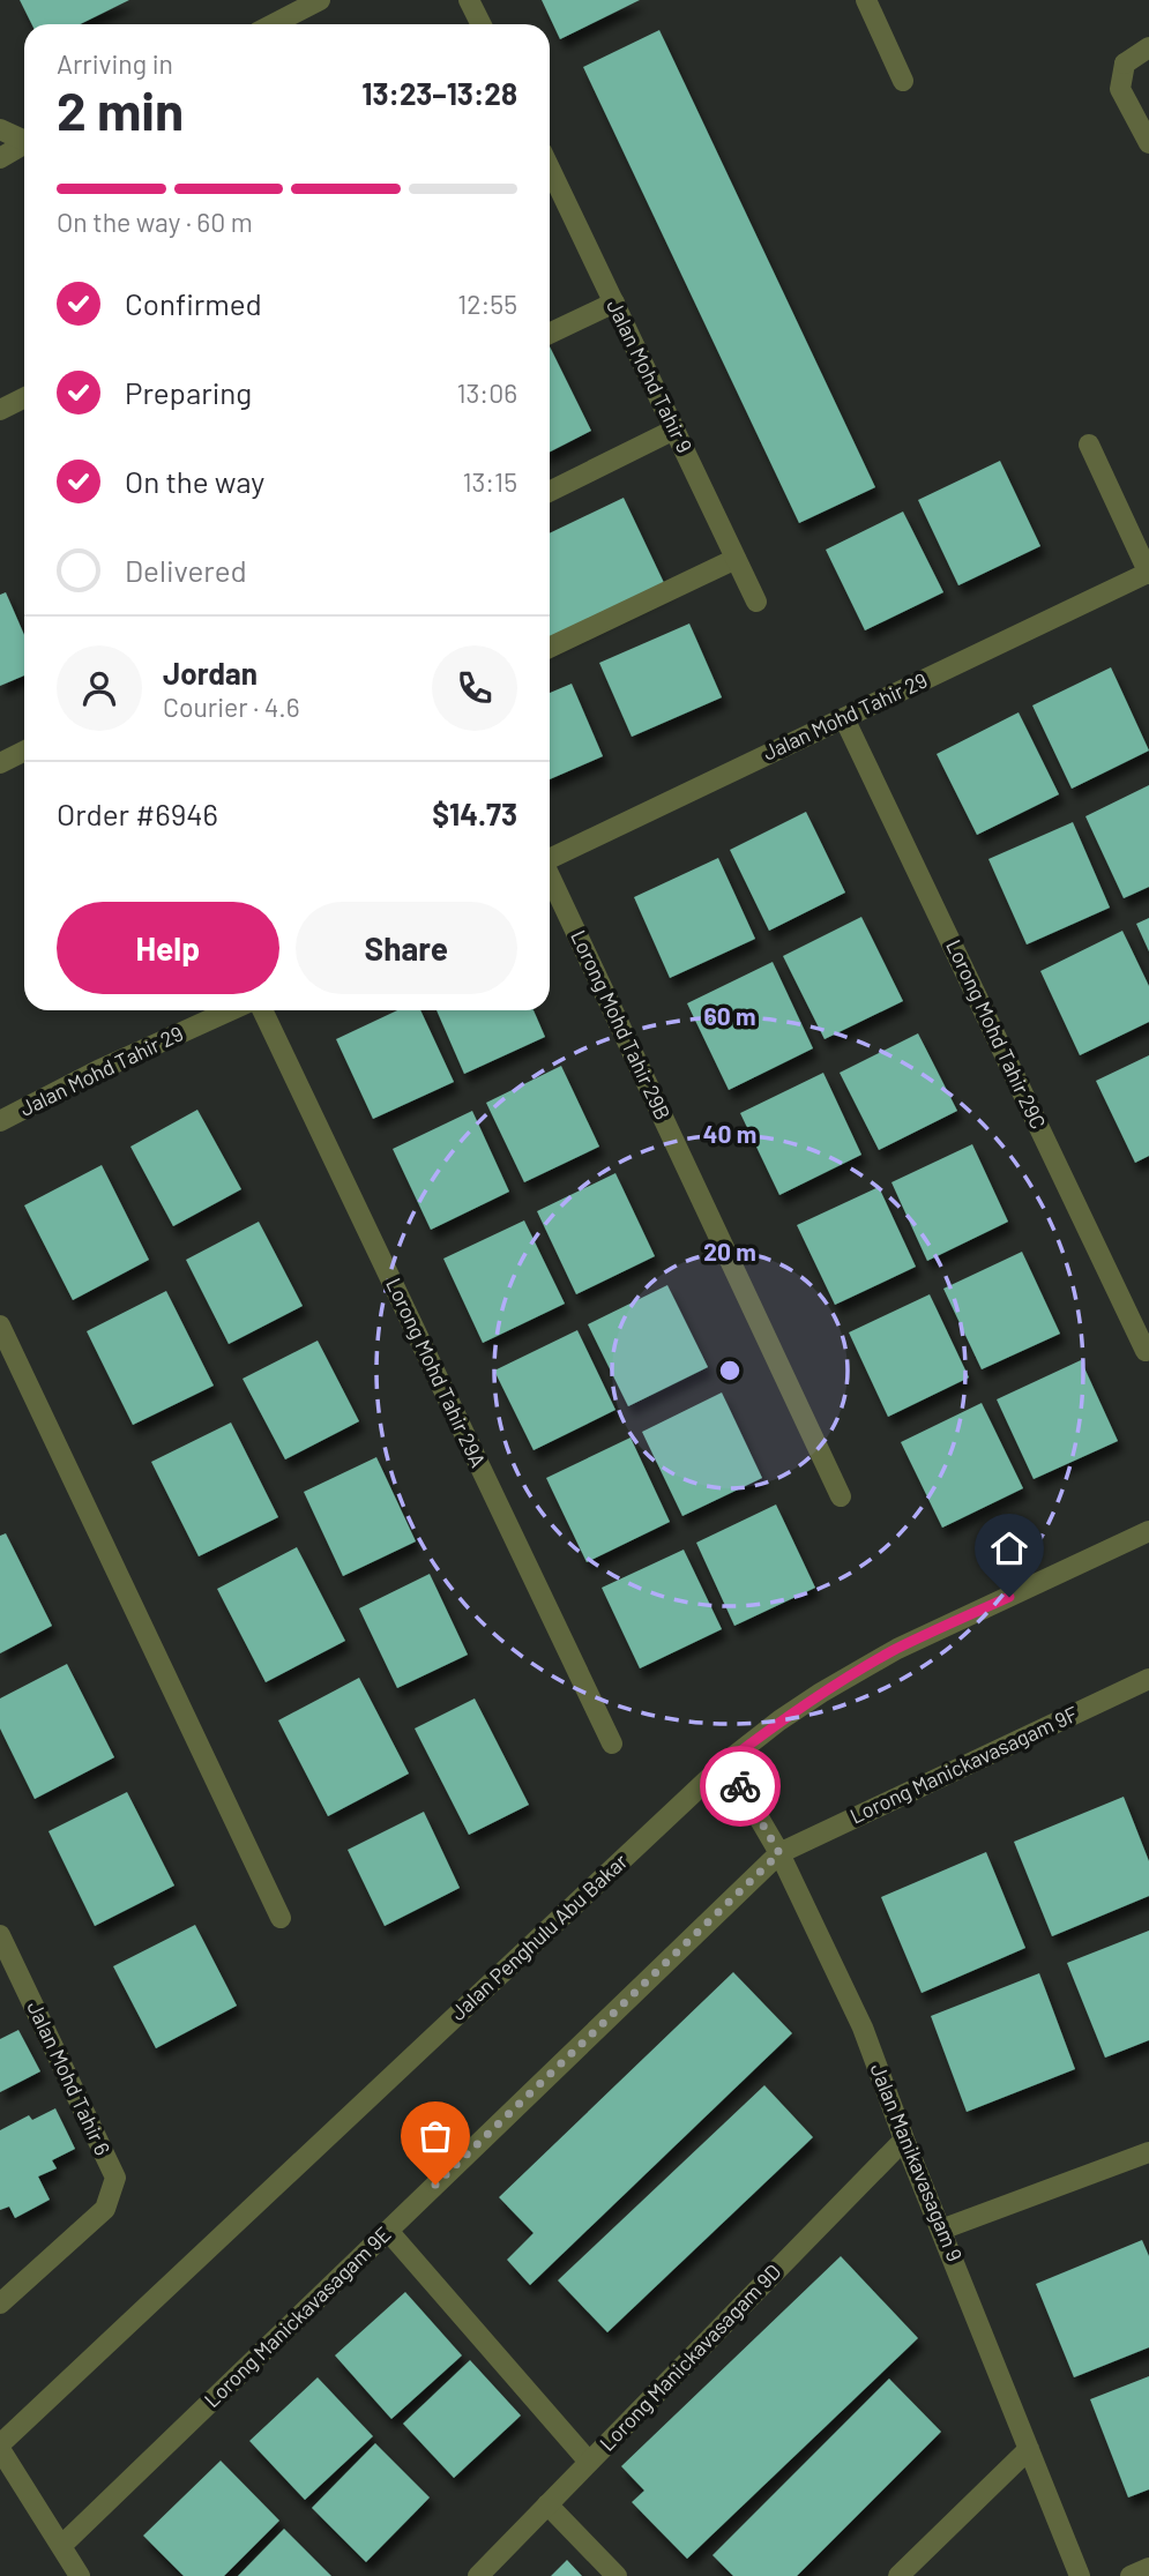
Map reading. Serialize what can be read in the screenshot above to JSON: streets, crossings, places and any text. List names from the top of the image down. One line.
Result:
{"streets":{"street":["Jalan Mohd Tahir 9","Jalan Mohd Tahir 29","Lorong Mohd Tahir 29B","Lorong Mohd Tahir 29C","Lorong Mohd Tahir 29A","Lorong Manickavasagam 9F","Jalan Penghulu Abu Bakar","Jalan Mohd Tahir 6","Jalan Manikavasagam 9","Lorong Manickavasagam 9E","Lorong Manickavasagam 9D"]},"crossings":[["Jalan Mohd Tahir 29","Lorong Mohd Tahir 29C"],["Lorong Manickavasagam 9F","Jalan Manikavasagam 9"],["Lorong Manickavasagam 9F","Lorong Manickavasagam 9E"],["Jalan Penghulu Abu Bakar","Jalan Manikavasagam 9"],["Jalan Manikavasagam 9","Lorong Manickavasagam 9E"],["Jalan Manikavasagam 9","Lorong Manickavasagam 9D"]],"page":{"heading":["2 min","Arriving in","13:23–13:28"],"panel":["Jordan","Courier · 4.6","Order #6946","$14.73"],"bar":"On the way · 60 m","list":[["Confirmed","12:55"],["Preparing","13:06"],["On the way","13:15"],"Delivered"],"buttons":["Help","Share"]},"rings":["60 m","40 m","20 m"]}
